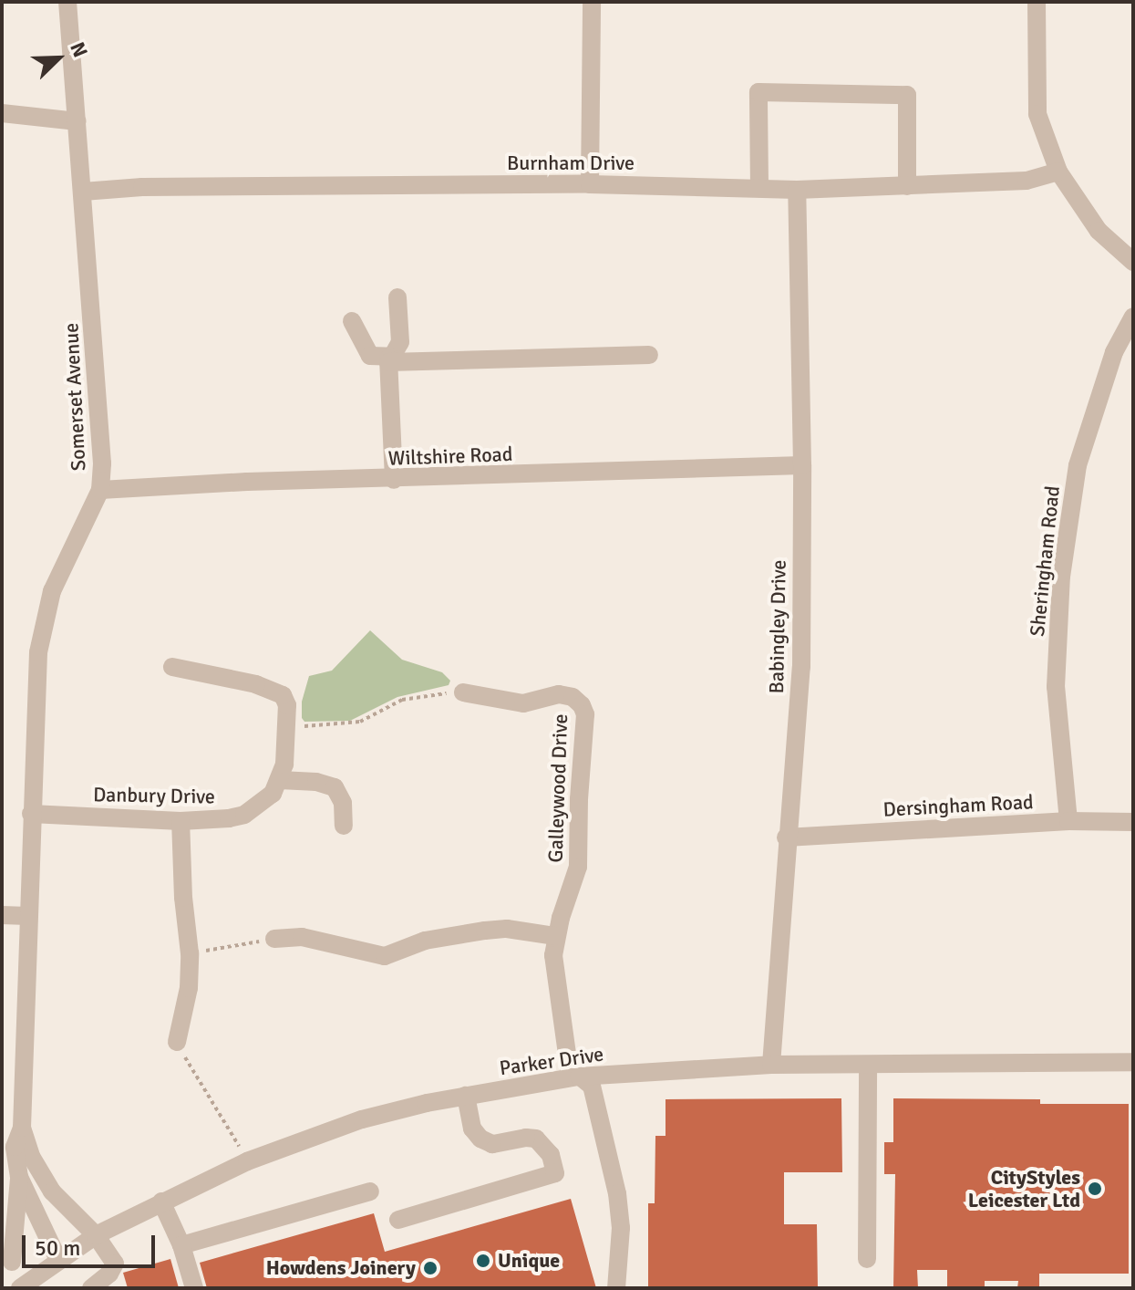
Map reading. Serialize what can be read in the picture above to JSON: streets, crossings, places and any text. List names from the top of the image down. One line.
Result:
{"streets":{"street":["Burnham Drive","Somerset Avenue","Wiltshire Road","Sheringham Road","Babingley Drive","Galleywood Drive","Danbury Drive","Dersingham Road","Parker Drive"]},"crossings":[["Burnham Drive","Somerset Avenue"],["Burnham Drive","Babingley Drive"],["Somerset Avenue","Wiltshire Road"],["Somerset Avenue","Danbury Drive"],["Somerset Avenue","Parker Drive"],["Wiltshire Road","Babingley Drive"],["Sheringham Road","Dersingham Road"],["Babingley Drive","Dersingham Road"],["Babingley Drive","Parker Drive"],["Galleywood Drive","Parker Drive"]],"places":["CityStyles Leicester Ltd","Unique","Howdens Joinery"],"scale_bar":"50 m","north":"top right"}
